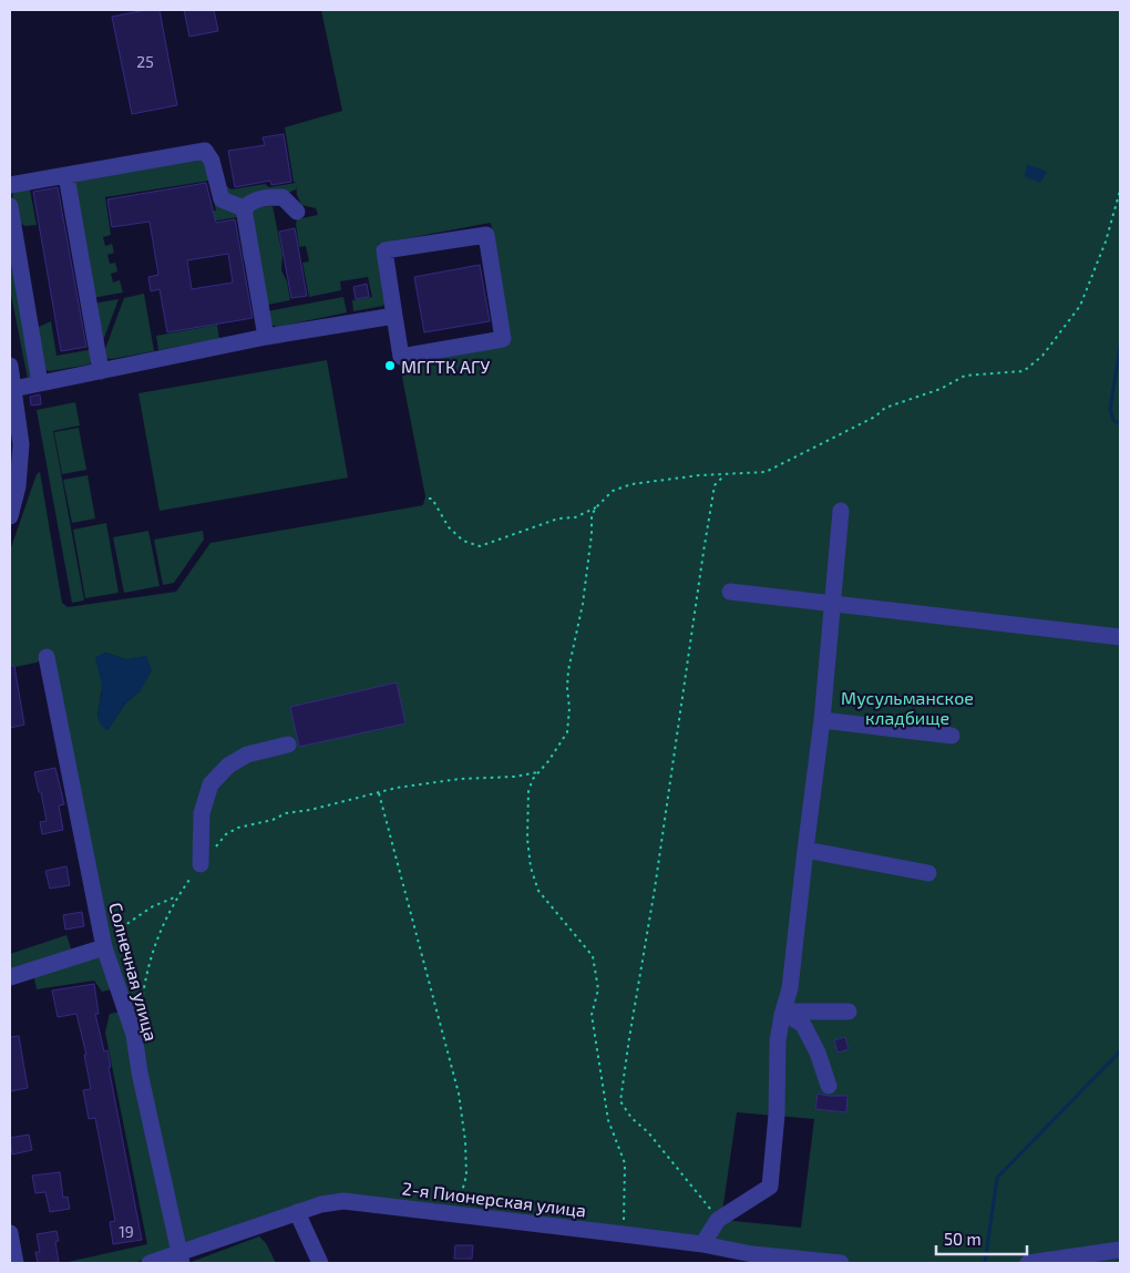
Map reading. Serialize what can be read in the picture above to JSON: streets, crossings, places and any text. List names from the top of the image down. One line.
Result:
{"streets":{"street":["Солнечная улица","2-я Пионерская улица"]},"crossings":[["Солнечная улица","2-я Пионерская улица"]],"parks":["Мусульманское кладбище"],"places":["МГГТК АГУ"],"house_numbers":["25","19"],"scale_bar":"50 m"}
